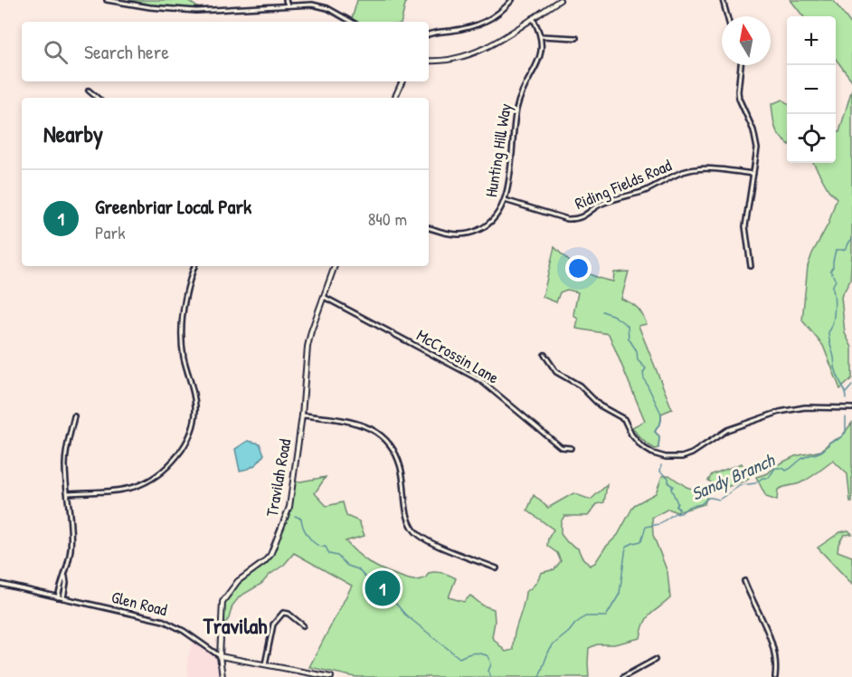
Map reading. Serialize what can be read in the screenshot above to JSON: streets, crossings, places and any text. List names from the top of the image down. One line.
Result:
{"streets":{"main road":["Travilah Road","Glen Road"],"street":["Hunting Hill Way","Riding Fields Road","McCrossin Lane"]},"crossings":[["Hunting Hill Way","Riding Fields Road"],["McCrossin Lane","Travilah Road"],["Travilah Road","Glen Road"]],"districts":["Travilah"],"water":["Sandy Branch"],"north":"top","page":{"map_buttons":["+","−"],"search":"Search here","heading":"Nearby","list":[{"mark":"1","name":"Greenbriar Local Park","note":"Park","value":"840 m"}],"pins":"1"}}
